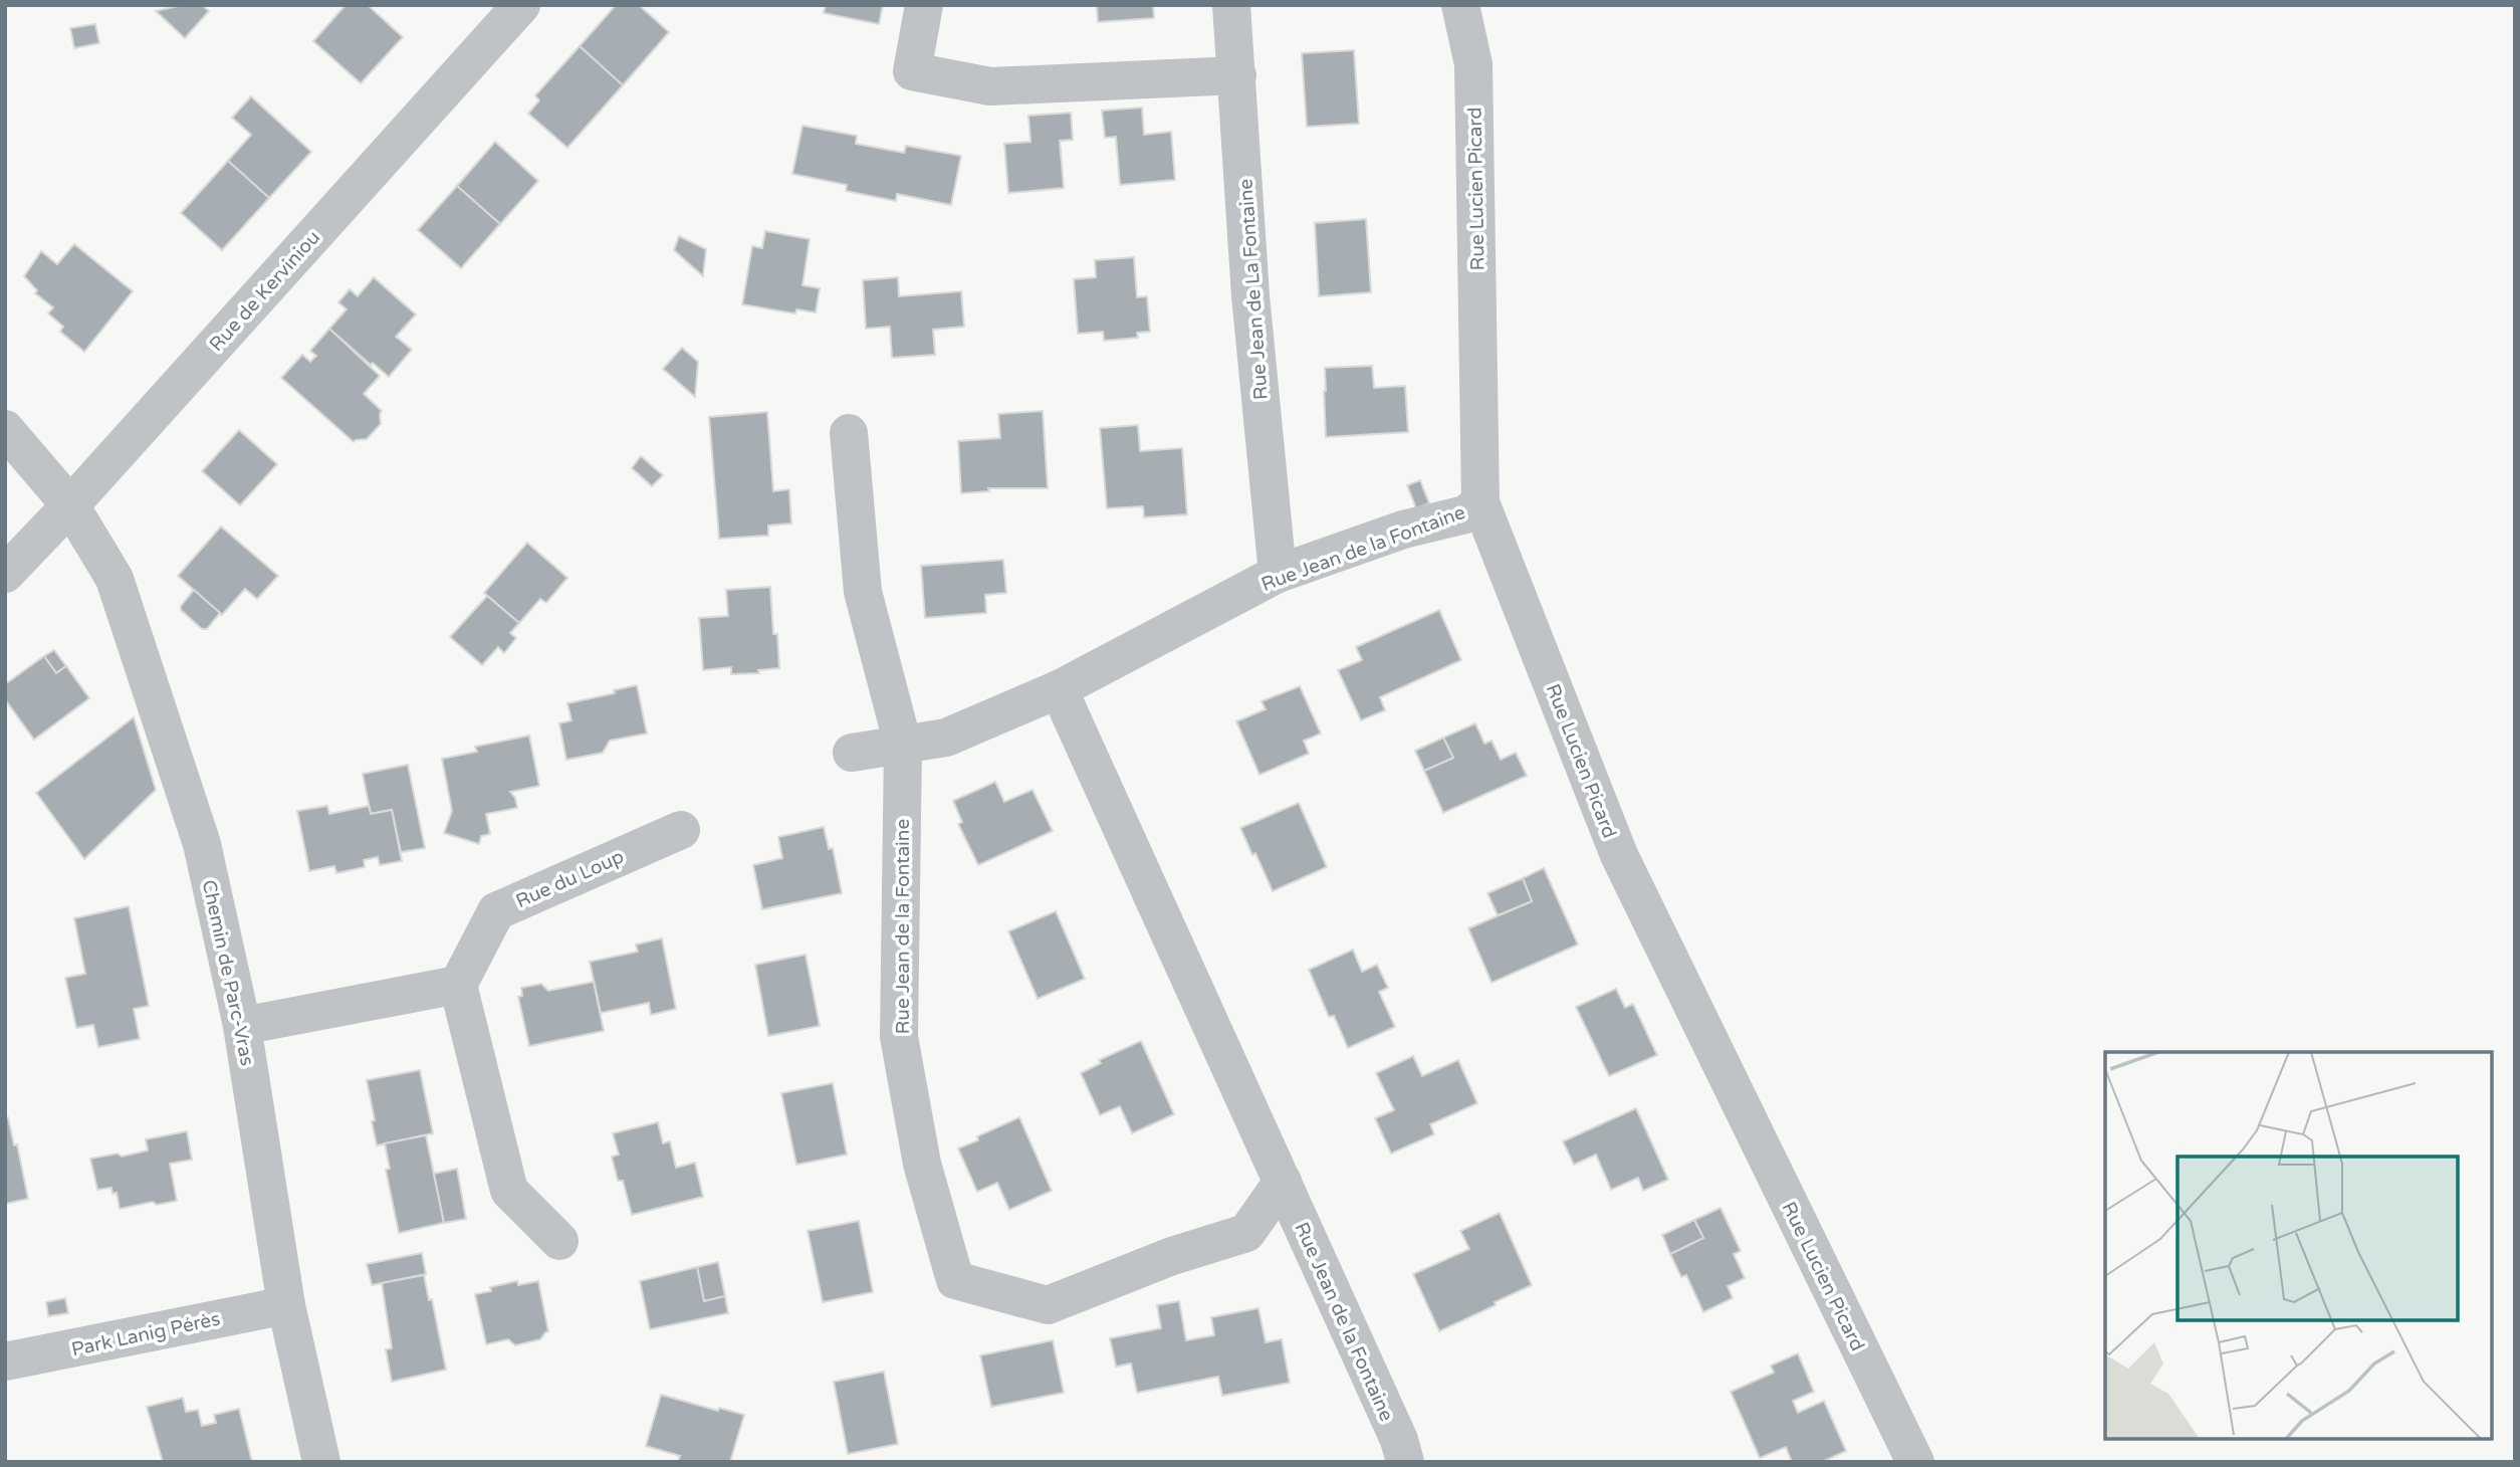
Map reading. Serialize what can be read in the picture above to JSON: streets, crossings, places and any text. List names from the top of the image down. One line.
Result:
{"streets":{"street":["Rue Lucien Picard","Rue Jean de La Fontaine","Rue de Kerviniou","Rue Jean de la Fontaine","Rue du Loup","Chemin de Parc-Vras","Park Lanig Pérès"]},"crossings":[["Rue Lucien Picard","Rue Jean de la Fontaine"],["Rue Jean de La Fontaine","Rue Jean de la Fontaine"],["Rue de Kerviniou","Chemin de Parc-Vras"],["Chemin de Parc-Vras","Park Lanig Pérès"]]}
